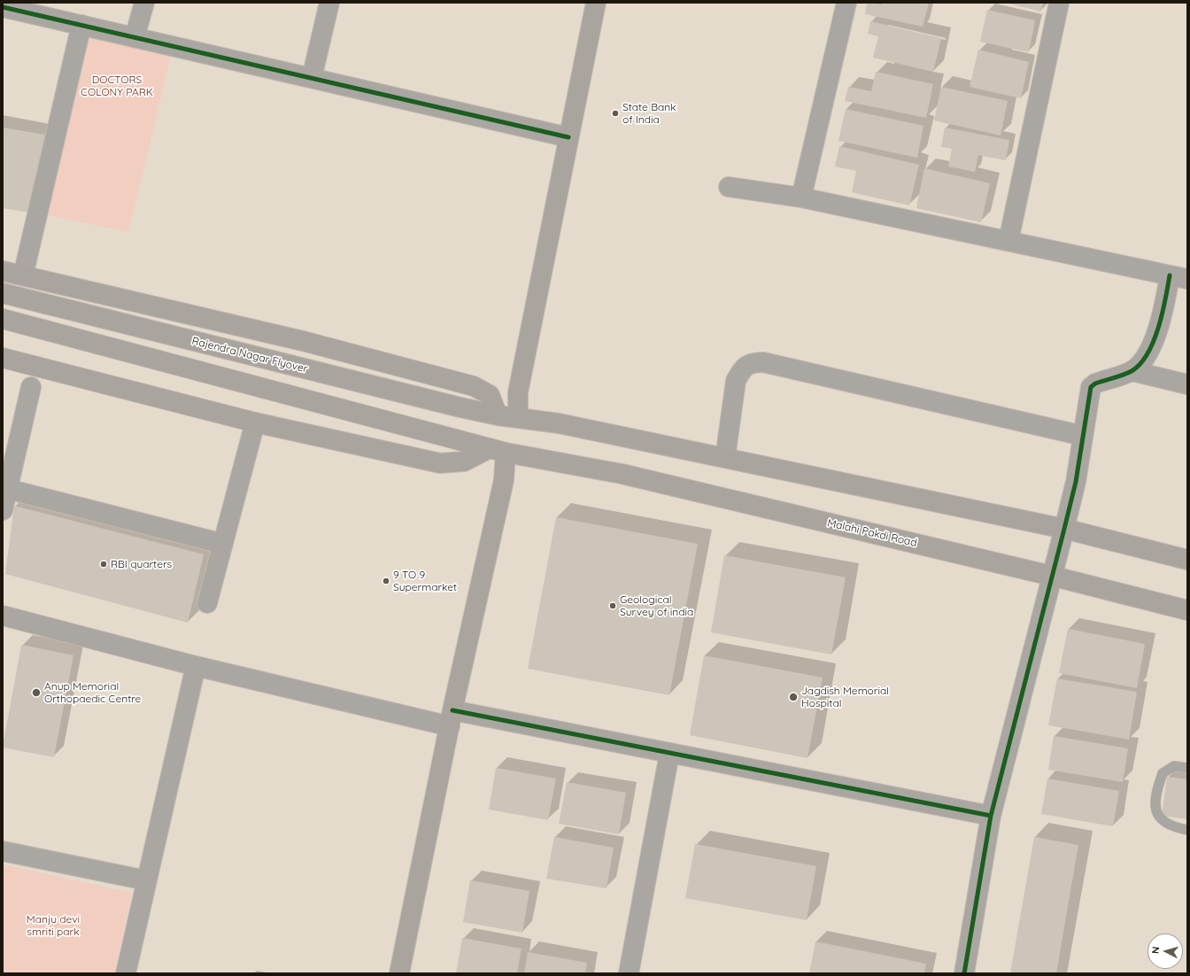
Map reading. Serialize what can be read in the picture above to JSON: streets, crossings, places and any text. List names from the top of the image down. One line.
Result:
{"streets":{"main road":["Rajendra Nagar Flyover","Malahi Pakdi Road"]},"parks":["DOCTORS COLONY PARK","Manju devi smriti park"],"places":["State Bank of India","RBI quarters","9 TO 9 Supermarket","Geological Survey of india","Anup Memorial Orthopaedic Centre","Jagdish Memorial Hospital"],"north":"left"}
